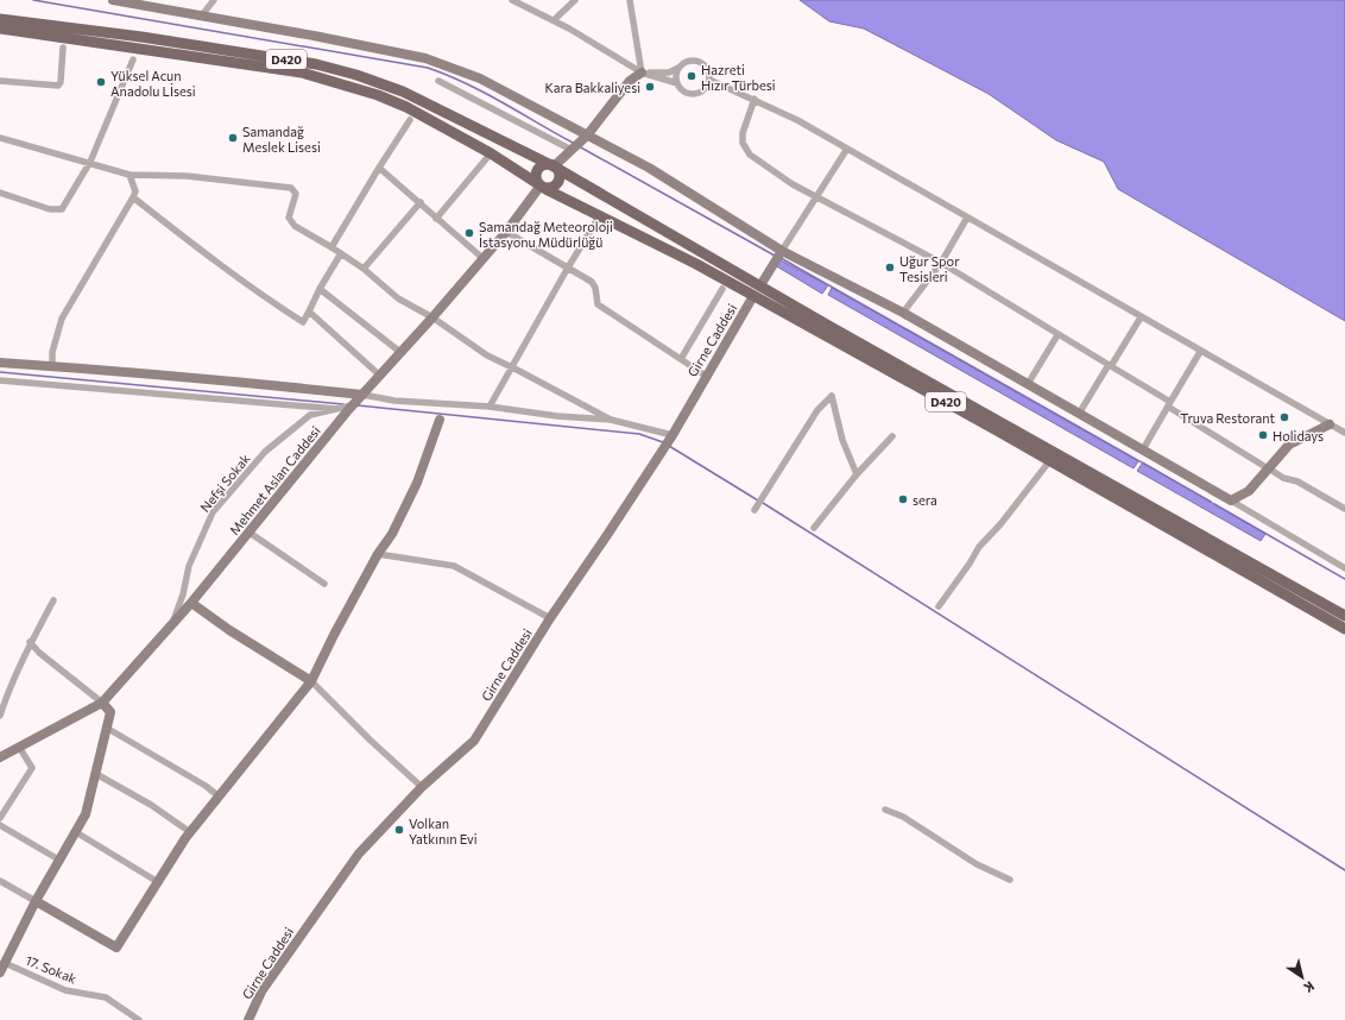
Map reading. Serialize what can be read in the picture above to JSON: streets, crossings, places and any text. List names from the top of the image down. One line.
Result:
{"streets":{"main road":["D420"],"street":["Girne Caddesi","Mehmet Aslan Caddesi","Nefşi Sokak","17. Sokak"]},"crossings":[["D420","Girne Caddesi"],["D420","Mehmet Aslan Caddesi"],["Mehmet Aslan Caddesi","Nefşi Sokak"]],"places":["Hazreti Hızır Türbesi","Yüksel Acun Anadolu Lİsesi","Kara Bakkaliyesi","Samandağ Meslek Lisesi","Samandağ Meteoroloji İstasyonu Müdürlüğü","Uğur Spor Tesisleri","Truva Restorant","Holidays","sera","Volkan Yatkının Evi"],"north":"bottom right"}
